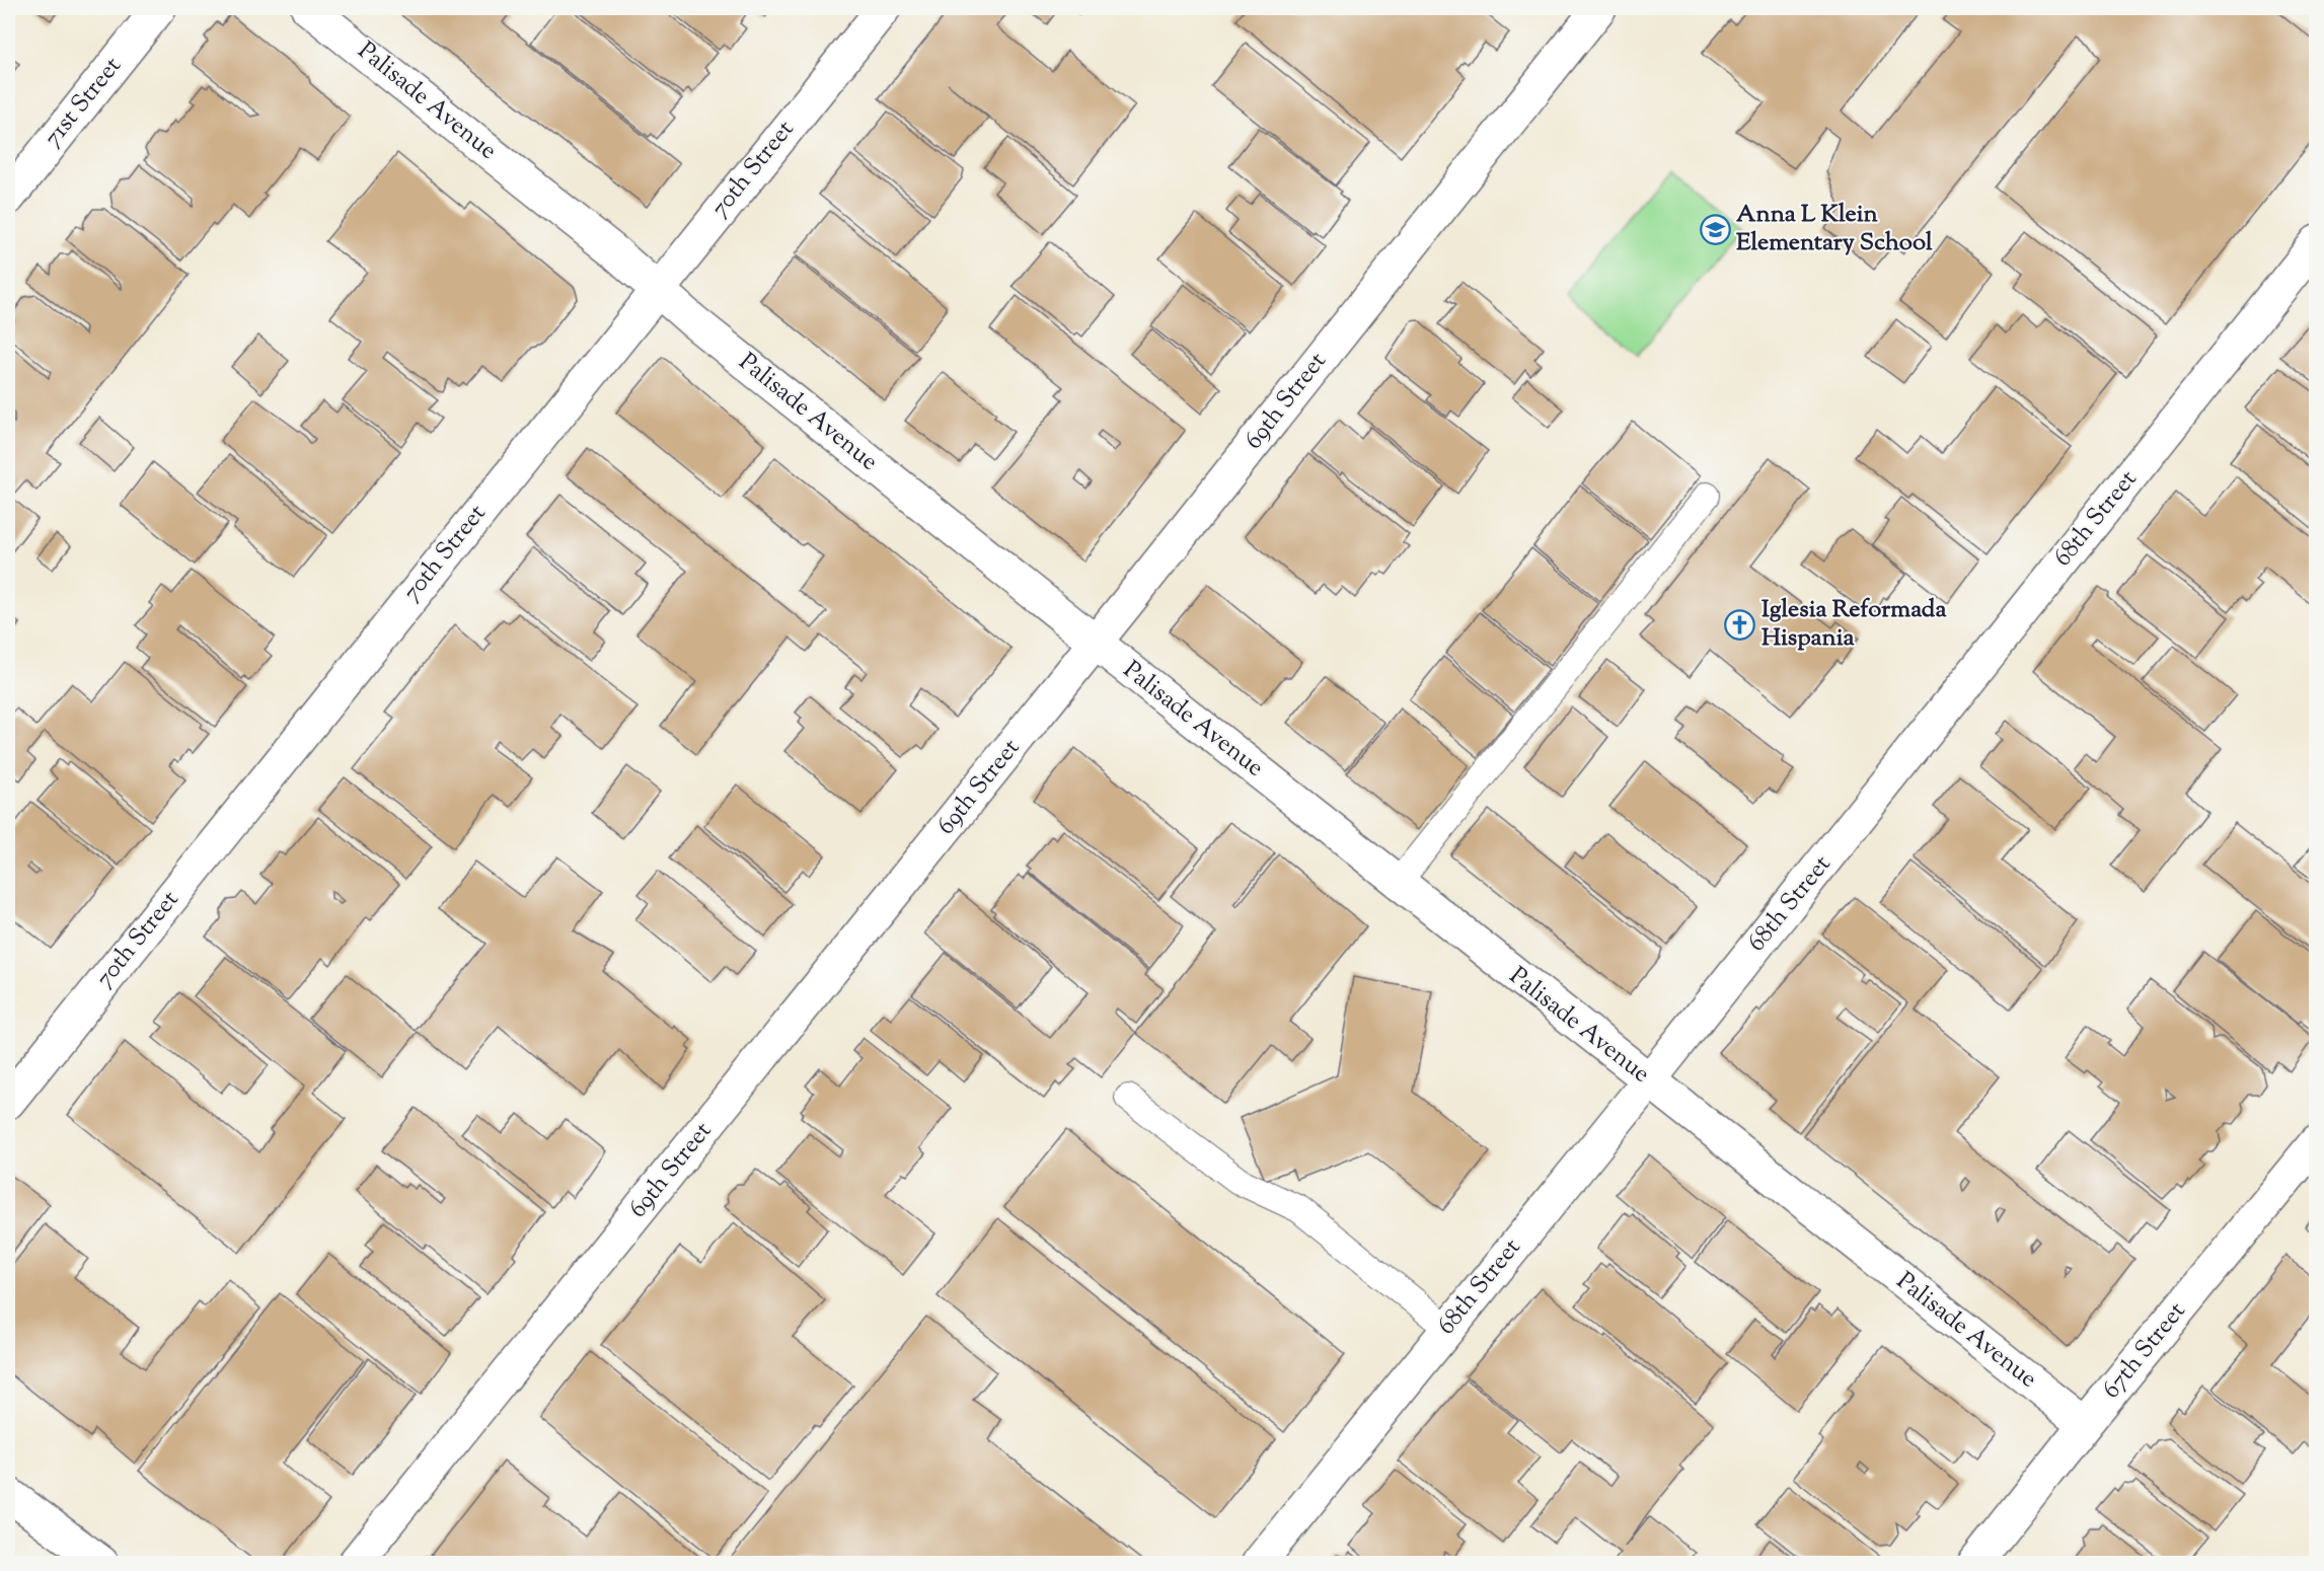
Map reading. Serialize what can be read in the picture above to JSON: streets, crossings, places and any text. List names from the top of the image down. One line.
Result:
{"streets":{"street":["Palisade Avenue","71st Street","70th Street","69th Street","68th Street","67th Street"]},"crossings":[["Palisade Avenue","70th Street"],["Palisade Avenue","69th Street"],["Palisade Avenue","68th Street"],["Palisade Avenue","67th Street"]],"places":{"school or university":["Anna L Klein Elementary School"],"church":["Iglesia Reformada Hispania"]}}
